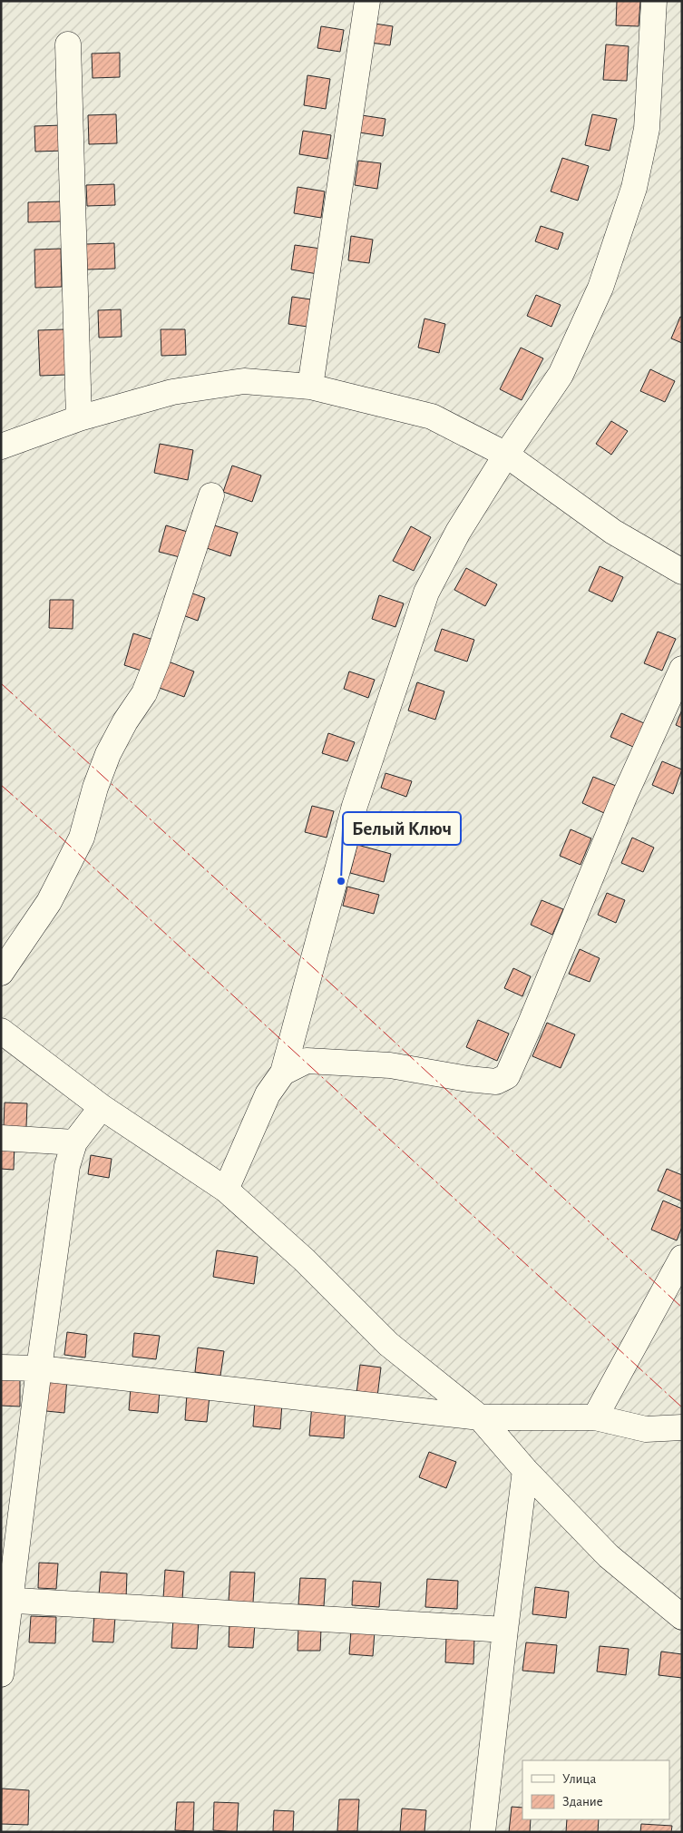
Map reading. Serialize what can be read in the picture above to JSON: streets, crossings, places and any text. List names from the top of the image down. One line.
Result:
{"places":["Белый Ключ"],"legend":["Улица","Здание"]}
